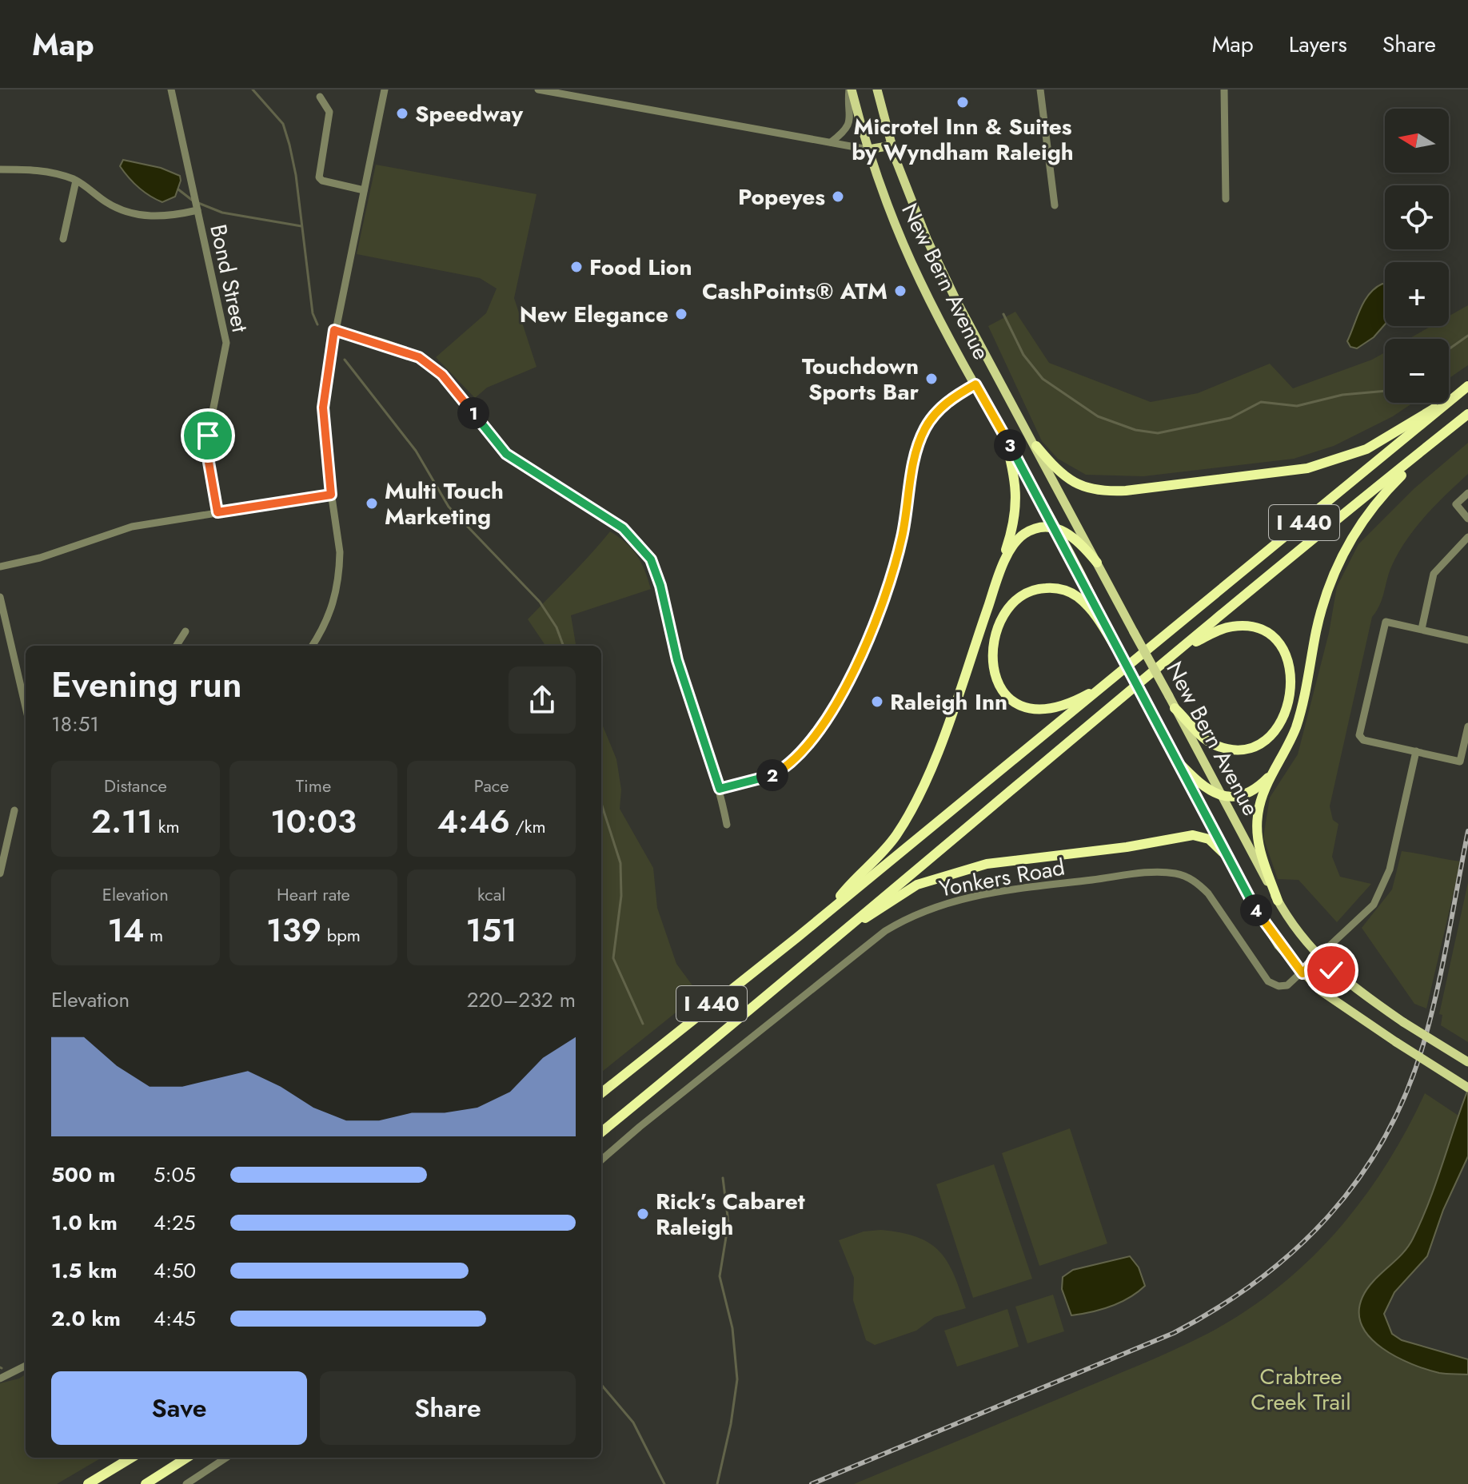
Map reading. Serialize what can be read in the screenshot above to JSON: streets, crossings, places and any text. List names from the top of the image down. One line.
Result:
{"streets":{"highway":["I 440"],"main road":["New Bern Avenue"],"street":["Bond Street","Yonkers Road"]},"crossings":[["New Bern Avenue","Yonkers Road"]],"parks":["Crabtree Creek Trail"],"places":["Microtel Inn & Suites by Wyndham Raleigh","Speedway","Popeyes","Food Lion","CashPoints® ATM","New Elegance","Touchdown Sports Bar","Multi Touch Marketing","Raleigh Inn","Rick’s Cabaret Raleigh"],"north":"left","page":{"header":"Map","nav":["Map","Layers","Share"],"map_buttons":["+","−"],"pins":["1","3","2","4"],"heading":["Evening run","18:51"],"stats":[["Distance","2.11 km"],["Time","10:03"],["Pace","4:46 /km"],["Elevation","14 m"],["Heart rate","139 bpm"],["kcal","151"]],"chart":["Elevation","220–232 m"],"list":[{"name":"500 m","note":"5:05"},{"name":"1.0 km","note":"4:25"},{"name":"1.5 km","note":"4:50"},{"name":"2.0 km","note":"4:45"}],"buttons":["Save","Share"]}}
